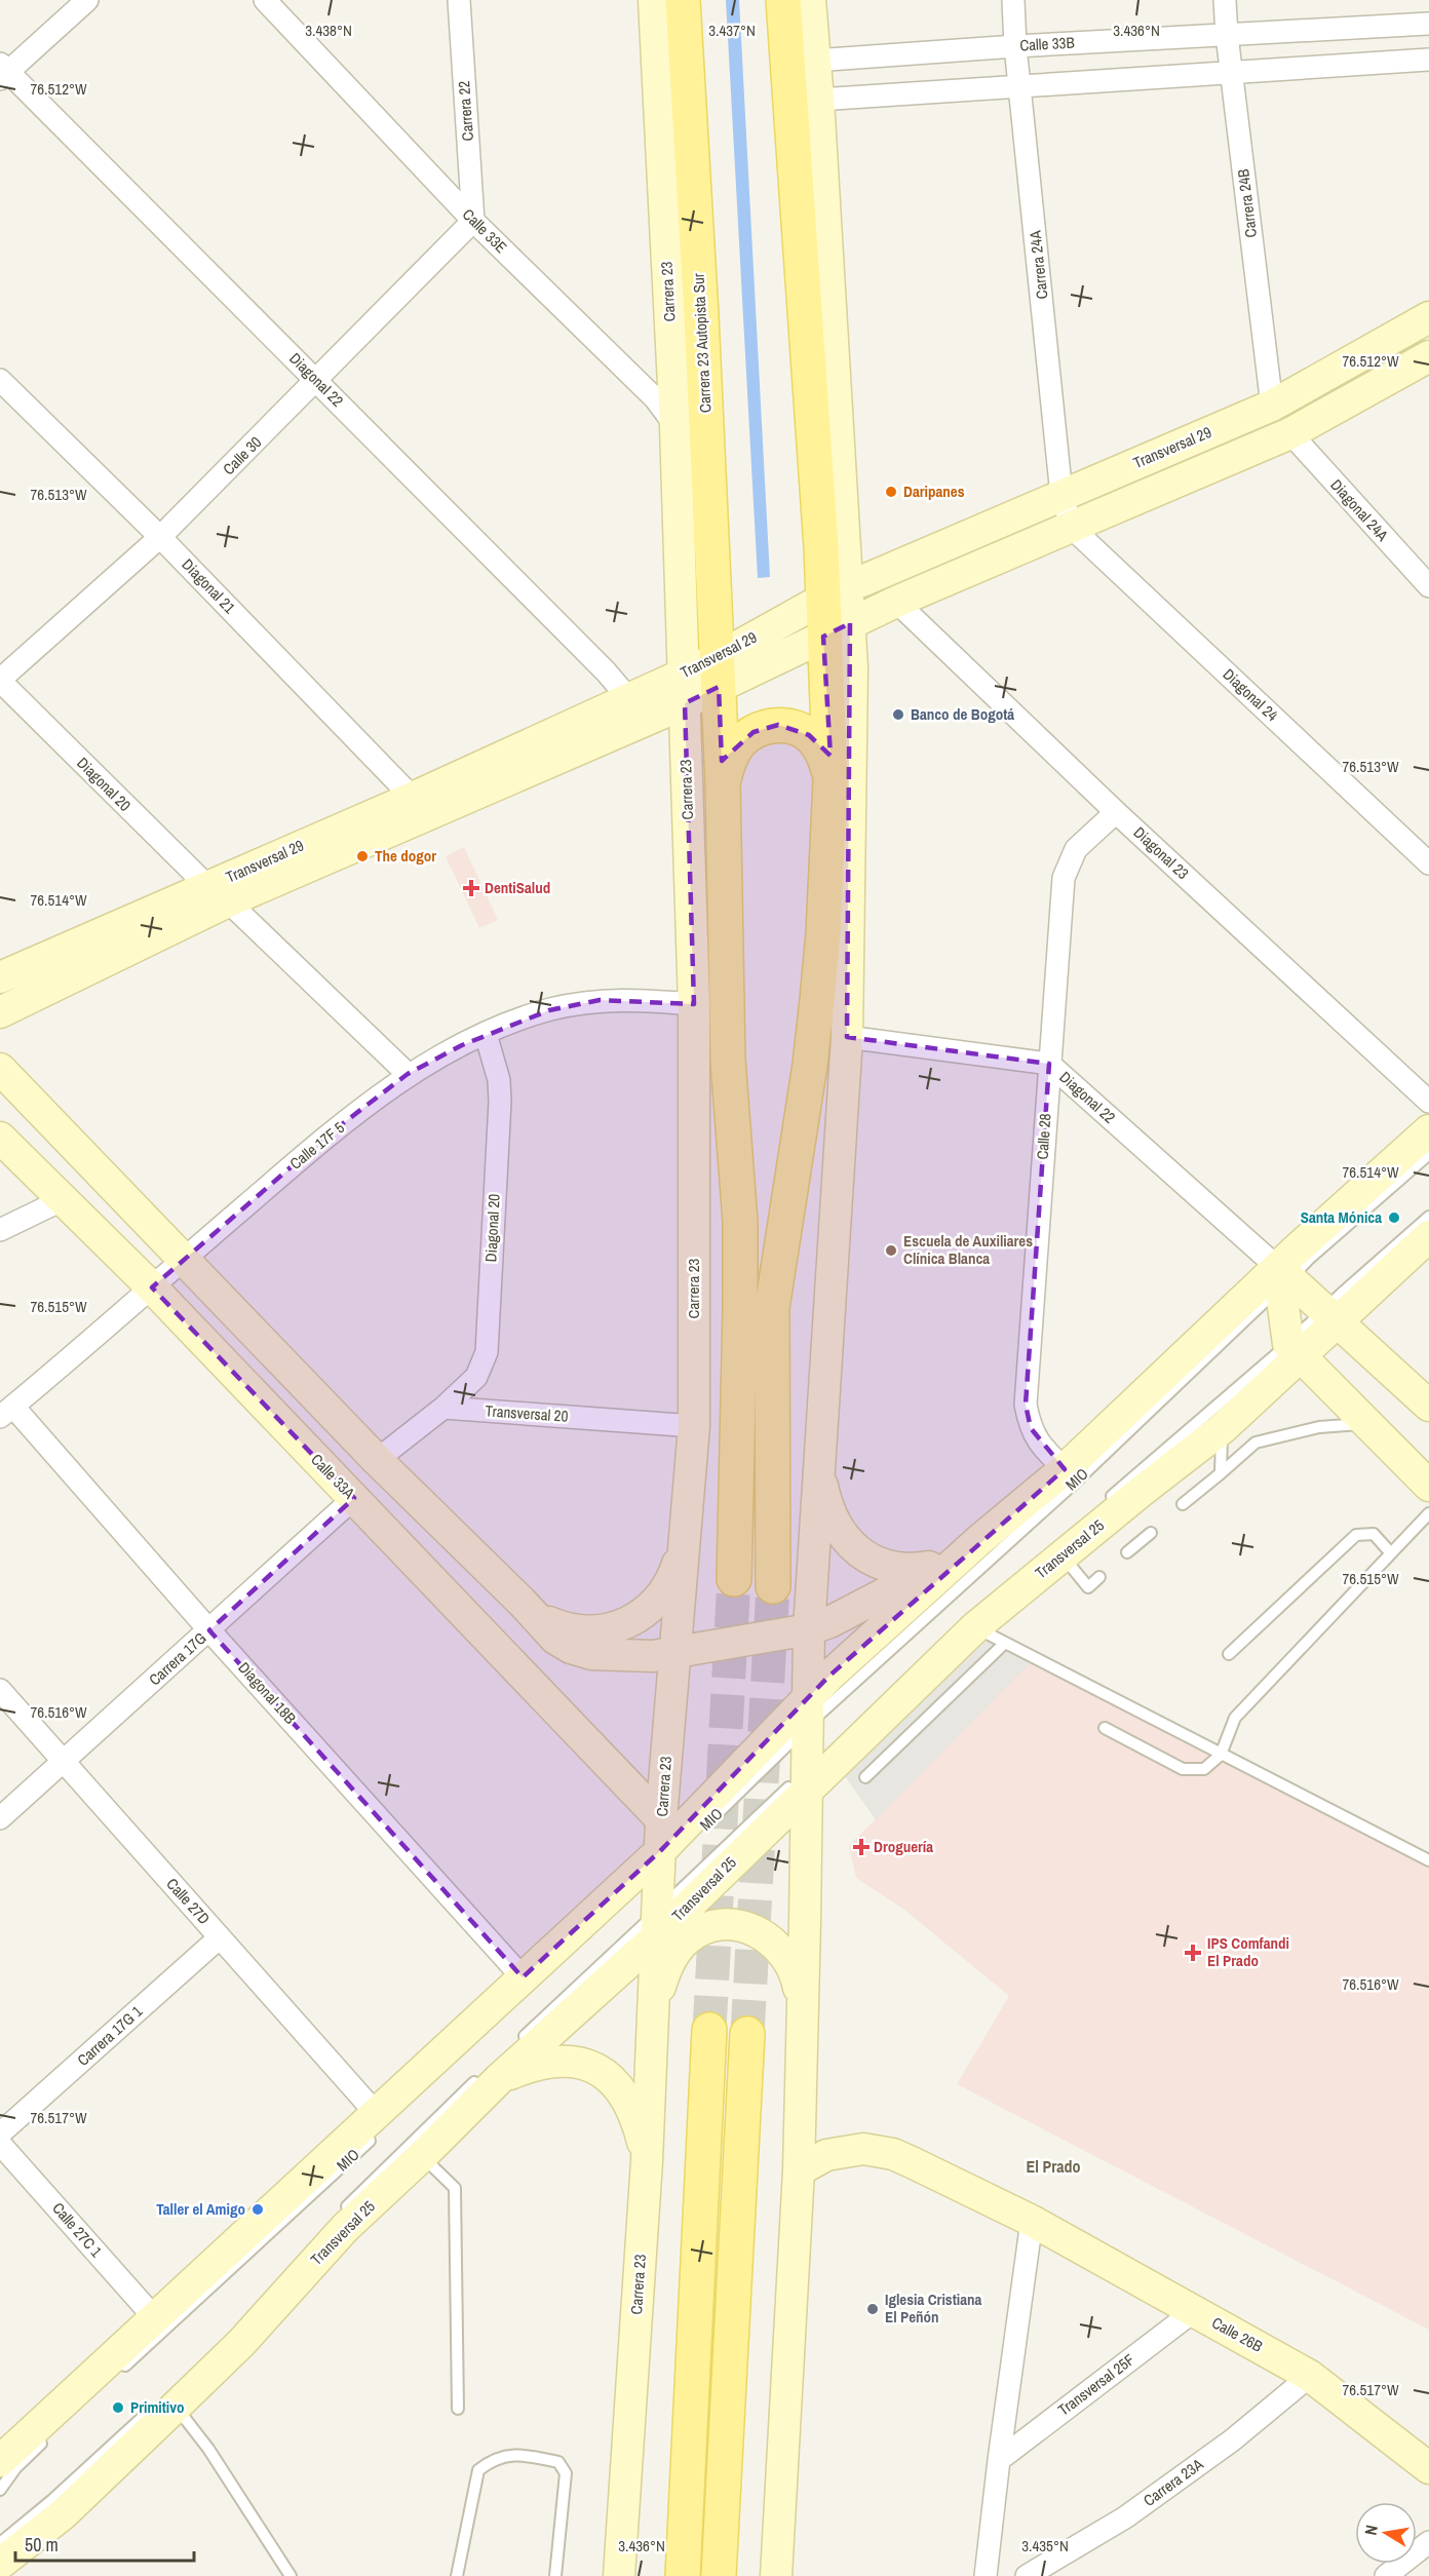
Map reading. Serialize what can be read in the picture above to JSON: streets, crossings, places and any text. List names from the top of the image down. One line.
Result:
{"streets":{"main road":["Carrera 23 Autopista Sur"],"street":["Calle 33B","Carrera 22","Carrera 24B","Calle 33E","Carrera 24A","Carrera 23","Diagonal 22","Transversal 29","Calle 30","Diagonal 24A","Diagonal 21","Diagonal 24","Diagonal 20","Diagonal 23","Calle 28","Calle 17F 5","Transversal 20","Calle 33A","Transversal 25","Carrera 17G","Diagonal 18B","Calle 27D","Carrera 17G 1","Calle 27C 1","Calle 26B","Transversal 25F","Carrera 23A"],"lane":["MIO"]},"crossings":[["Calle 33B","Carrera 24B"],["Calle 33B","Carrera 24A"],["Carrera 22","Calle 33E"],["Carrera 22","Calle 30"],["Carrera 24B","Transversal 29"],["Calle 33E","Carrera 23"],["Calle 33E","Carrera 23 Autopista Sur"],["Calle 33E","Calle 30"],["Carrera 24A","Transversal 29"],["Carrera 24A","Diagonal 24"],["Carrera 23","Transversal 29"],["Carrera 23","Calle 17F 5"],["Carrera 23","Transversal 20"],["Carrera 23","Calle 33A"],["Carrera 23","Transversal 25"],["Carrera 23 Autopista Sur","Transversal 29"],["Diagonal 22","Transversal 29"],["Diagonal 22","Calle 30"],["Diagonal 22","Calle 28"],["Diagonal 22","MIO"],["Transversal 29","Diagonal 24A"],["Transversal 29","Diagonal 21"],["Transversal 29","Diagonal 24"],["Transversal 29","Diagonal 20"],["Transversal 29","Diagonal 23"],["Calle 30","Diagonal 21"],["Calle 30","Diagonal 20"],["Diagonal 20","Calle 17F 5"],["Diagonal 20","Transversal 20"],["Diagonal 23","Calle 28"],["Calle 17F 5","Calle 33A"],["Calle 17F 5","Diagonal 18B"],["Calle 33A","Carrera 17G"],["MIO","Transversal 25"],["MIO","Calle 27D"],["Carrera 17G","Diagonal 18B"],["Carrera 17G","Calle 27D"],["Calle 27D","Carrera 17G 1"],["Calle 26B","Transversal 25F"],["Calle 26B","Carrera 23A"]],"districts":["El Prado"],"places":{"other":["Daripanes","Banco de Bogotá","The dogor","Santa Mónica","Escuela de Auxiliares Clínica Blanca","Taller el Amigo","Iglesia Cristiana El Peñón","Primitivo"],"health":["DentiSalud","Droguería","IPS Comfandi El Prado"]},"scale_bar":"50 m","north":"left","coordinates":["3.438°N","3.437°N","3.436°N","76.512°W","76.513°W","76.514°W","76.515°W","76.516°W","76.517°W","3.435°N"]}
